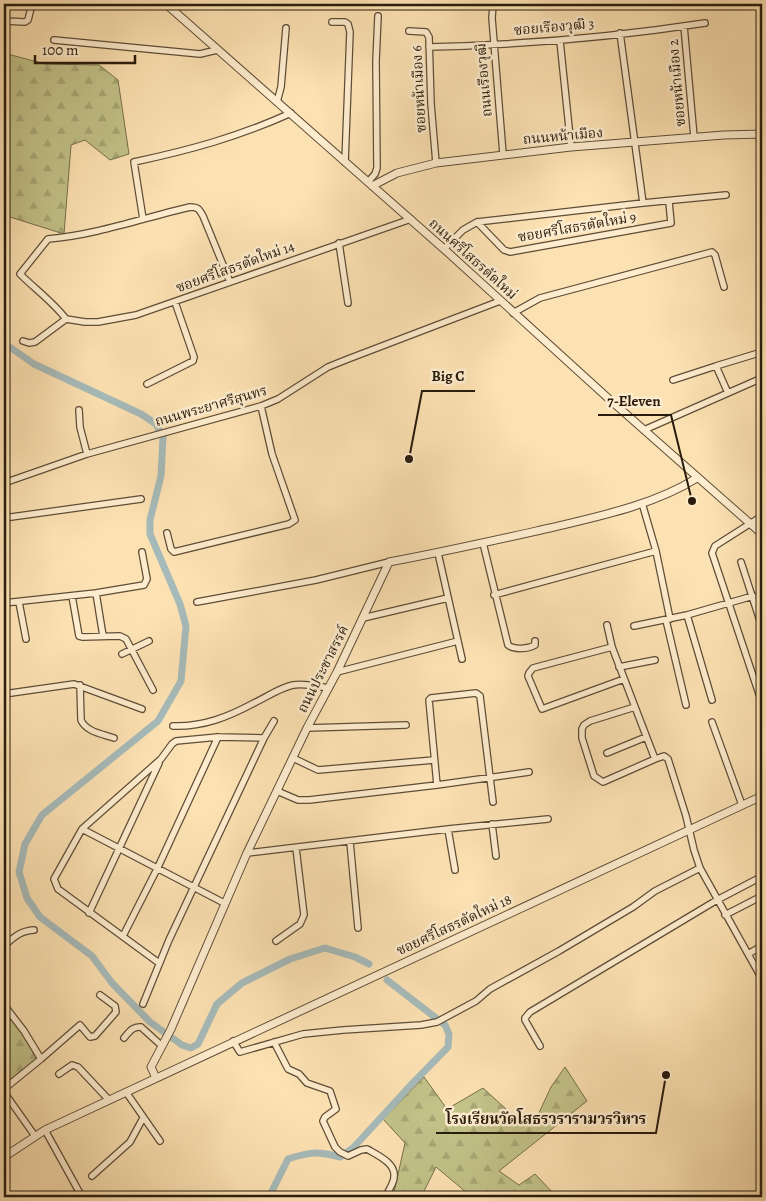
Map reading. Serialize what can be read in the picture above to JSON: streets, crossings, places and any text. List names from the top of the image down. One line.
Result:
{"streets":{"street":["ซอยเรืองวุฒิ 3","ถนนเรืองวุฒิ","ซอยหน้าเมือง 2","ซอยหน้าเมือง 6","ถนนหน้าเมือง","ซอยศรีโสธรตัดใหม่ 9","ถนนศรีโสธรตัดใหม่","ซอยศรีโสธรตัดใหม่ 14","ถนนพระยาศรีสุนทร","ถนนประชาสรรค์","ซอยศรีโสธรตัดใหม่ 18"]},"crossings":[["ซอยเรืองวุฒิ 3","ถนนเรืองวุฒิ"],["ซอยเรืองวุฒิ 3","ซอยหน้าเมือง 2"],["ซอยเรืองวุฒิ 3","ซอยหน้าเมือง 6"],["ถนนเรืองวุฒิ","ถนนหน้าเมือง"],["ซอยหน้าเมือง 2","ถนนหน้าเมือง"],["ซอยหน้าเมือง 6","ถนนหน้าเมือง"],["ถนนหน้าเมือง","ถนนศรีโสธรตัดใหม่"],["ซอยศรีโสธรตัดใหม่ 9","ถนนศรีโสธรตัดใหม่"],["ถนนศรีโสธรตัดใหม่","ซอยศรีโสธรตัดใหม่ 14"],["ถนนศรีโสธรตัดใหม่","ถนนพระยาศรีสุนทร"],["ถนนประชาสรรค์","ซอยศรีโสธรตัดใหม่ 18"]],"places":["Big C","7-Eleven","โรงเรียนวัดโสธรวรารามวรวิหาร"],"scale_bar":"100 m"}
